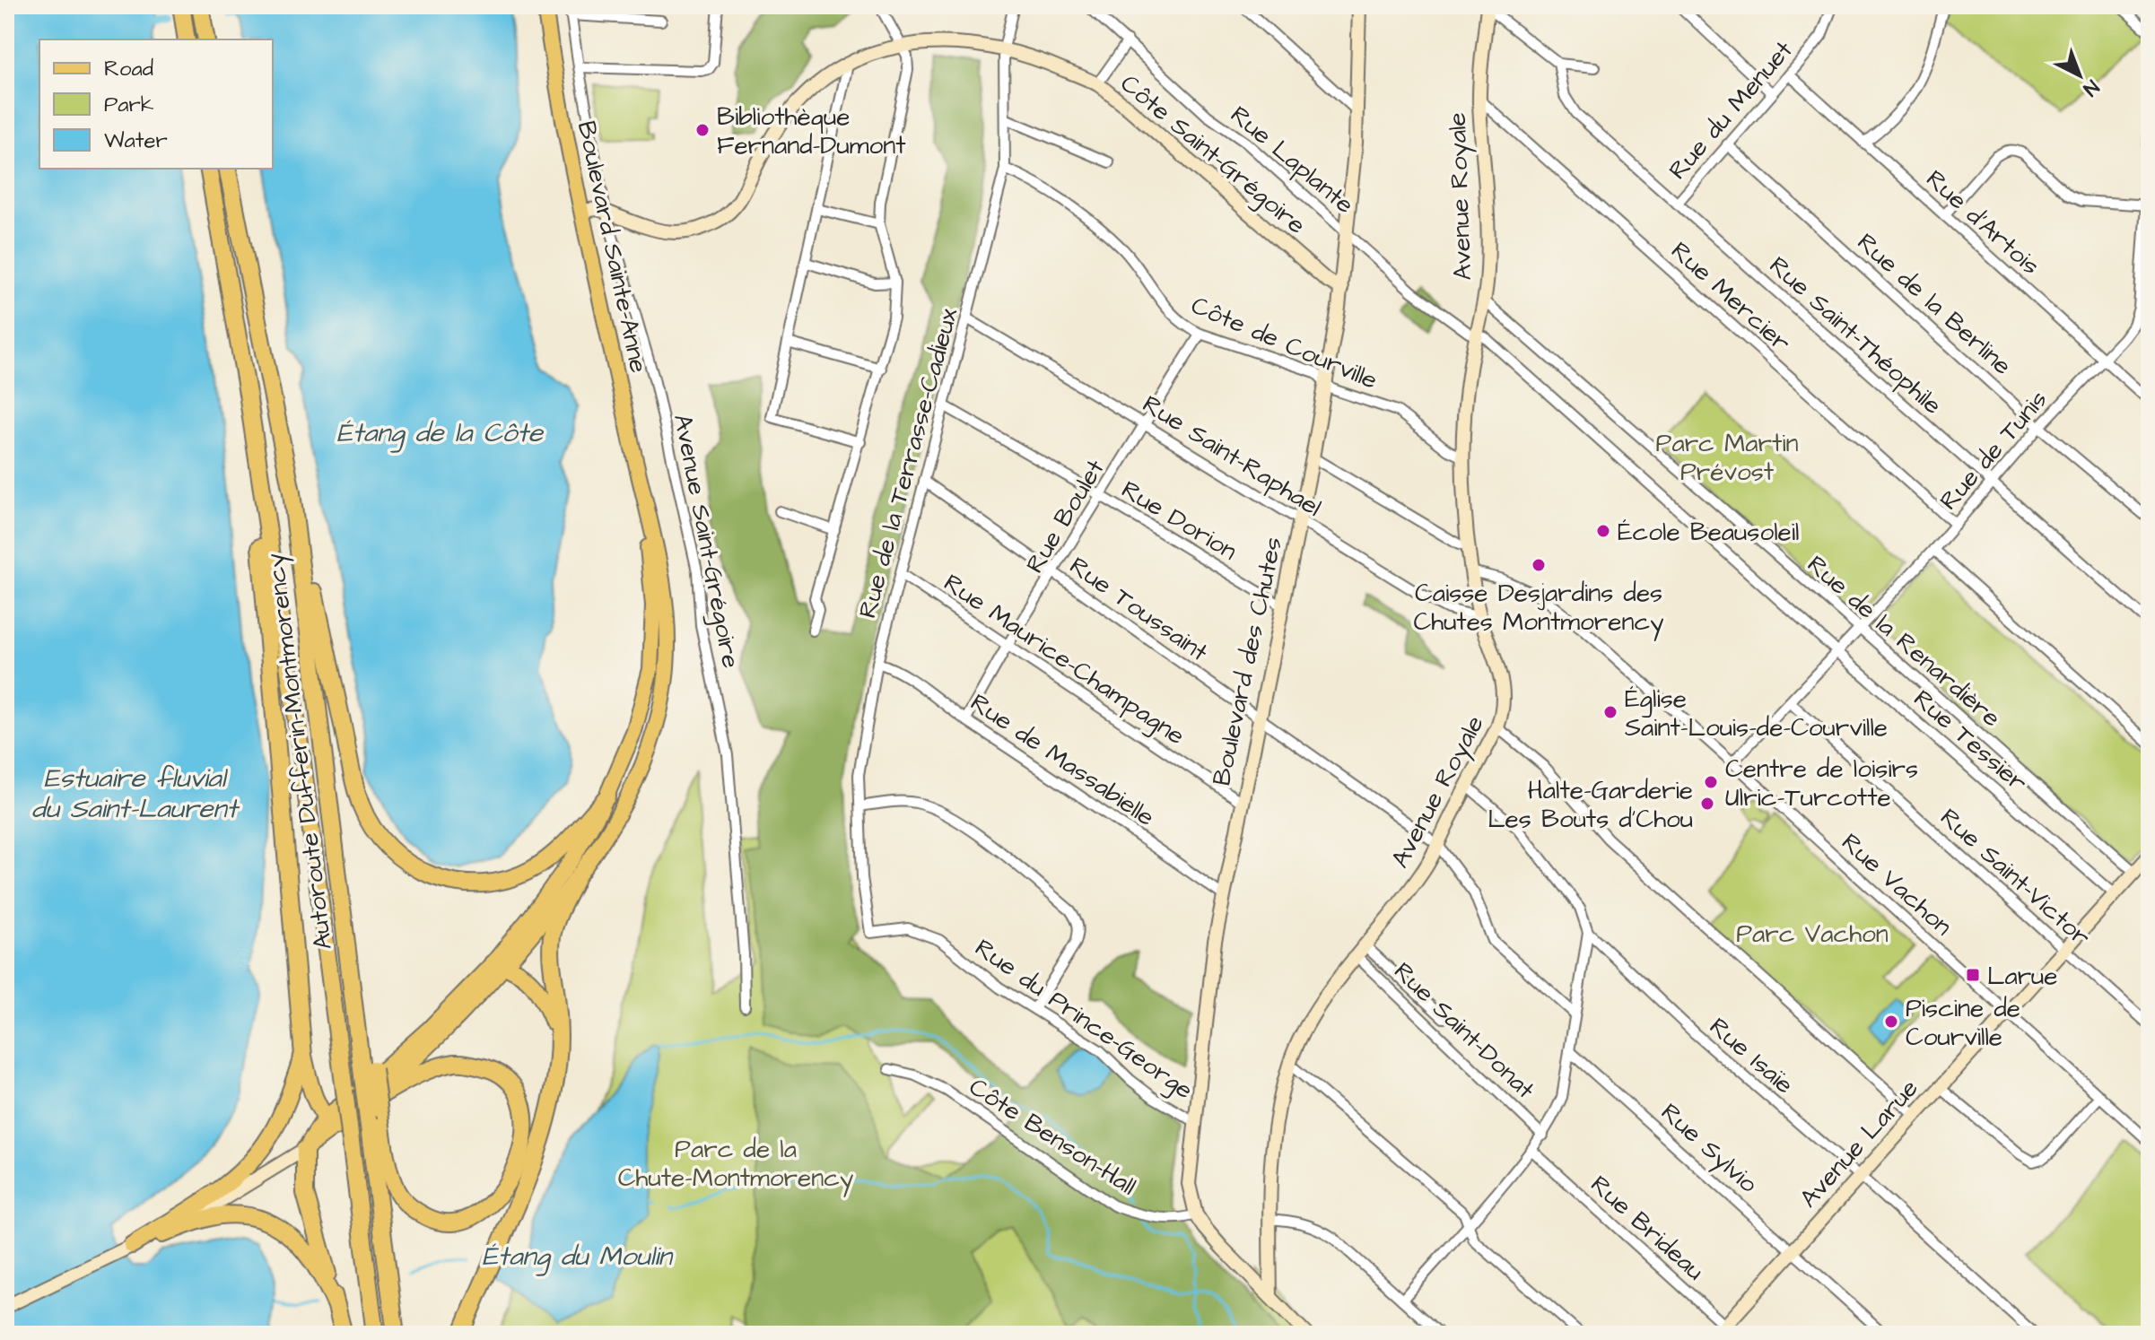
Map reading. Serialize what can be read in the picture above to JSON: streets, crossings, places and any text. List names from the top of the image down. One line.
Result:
{"streets":{"highway":["Autoroute Dufferin-Montmorency"],"main road":["Boulevard Sainte-Anne"],"street":["Rue du Menuet","Côte Saint-Grégoire","Rue Laplante","Avenue Royale","Rue d'Artois","Rue Mercier","Rue de la Berline","Rue Saint-Théophile","Côte de Courville","Rue de Tunis","Rue Saint-Raphael","Rue de la Terrasse-Cadieux","Rue Boulet","Rue Dorion","Avenue Saint-Grégoire","Rue Toussaint","Rue de la Renardière","Rue Maurice-Champagne","Boulevard des Chutes","Rue Tessier","Rue de Massabielle","Rue Saint-Victor","Rue Vachon","Rue du Prince-George","Rue Saint-Donat","Rue Isaïe","Côte Benson-Hall","Avenue Larue","Rue Sylvio","Rue Brideau"]},"crossings":[["Rue du Menuet","Rue d'Artois"],["Rue du Menuet","Rue de la Berline"],["Rue du Menuet","Rue Saint-Théophile"],["Côte Saint-Grégoire","Boulevard Sainte-Anne"],["Côte Saint-Grégoire","Rue de la Terrasse-Cadieux"],["Côte Saint-Grégoire","Avenue Saint-Grégoire"],["Côte Saint-Grégoire","Boulevard des Chutes"],["Rue Laplante","Avenue Royale"],["Rue Laplante","Boulevard des Chutes"],["Rue Laplante","Rue Tessier"],["Avenue Royale","Rue Mercier"],["Avenue Royale","Côte de Courville"],["Avenue Royale","Rue Saint-Raphael"],["Avenue Royale","Rue Toussaint"],["Avenue Royale","Rue de la Renardière"],["Avenue Royale","Boulevard des Chutes"],["Avenue Royale","Rue Tessier"],["Avenue Royale","Rue Vachon"],["Avenue Royale","Rue Saint-Donat"],["Avenue Royale","Rue Isaïe"],["Rue d'Artois","Rue de Tunis"],["Boulevard Sainte-Anne","Autoroute Dufferin-Montmorency"],["Rue Mercier","Rue de Tunis"],["Rue de la Berline","Rue de Tunis"],["Rue Saint-Théophile","Rue de Tunis"],["Côte de Courville","Rue de la Terrasse-Cadieux"],["Côte de Courville","Rue Boulet"],["Côte de Courville","Boulevard des Chutes"],["Rue de Tunis","Rue de la Renardière"],["Rue de Tunis","Rue Tessier"],["Rue de Tunis","Rue Saint-Victor"],["Rue de Tunis","Rue Vachon"],["Rue Saint-Raphael","Rue de la Terrasse-Cadieux"],["Rue Saint-Raphael","Rue Boulet"],["Rue Saint-Raphael","Boulevard des Chutes"],["Rue de la Terrasse-Cadieux","Rue Dorion"],["Rue de la Terrasse-Cadieux","Rue Toussaint"],["Rue de la Terrasse-Cadieux","Rue Maurice-Champagne"],["Rue de la Terrasse-Cadieux","Rue de Massabielle"],["Rue de la Terrasse-Cadieux","Rue du Prince-George"],["Rue Boulet","Rue Dorion"],["Rue Boulet","Rue Toussaint"],["Rue Boulet","Rue Maurice-Champagne"],["Rue Boulet","Rue de Massabielle"],["Rue Dorion","Boulevard des Chutes"],["Rue Toussaint","Boulevard des Chutes"],["Rue de la Renardière","Avenue Larue"],["Rue Maurice-Champagne","Boulevard des Chutes"],["Boulevard des Chutes","Rue de Massabielle"],["Boulevard des Chutes","Rue du Prince-George"],["Boulevard des Chutes","Côte Benson-Hall"],["Rue Tessier","Avenue Larue"],["Rue Saint-Victor","Avenue Larue"],["Rue Vachon","Avenue Larue"],["Rue Isaïe","Avenue Larue"],["Avenue Larue","Rue Sylvio"],["Avenue Larue","Rue Brideau"]],"water":["Étang de la Côte","Estuaire fluvial du Saint-Laurent","Étang du Moulin"],"parks":["Parc Martin Prévost","Parc Vachon","Parc de la Chute-Montmorency"],"places":{"other":["Bibliothèque Fernand-Dumont","École Beausoleil","Caisse Desjardins des Chutes Montmorency","Église Saint-Louis-de-Courville","Centre de loisirs Ulric-Turcotte","Halte-Garderie Les Bouts d'Chou","Piscine de Courville"],"transit":["Larue"]},"legend":["Road","Park","Water"],"north":"bottom right"}
